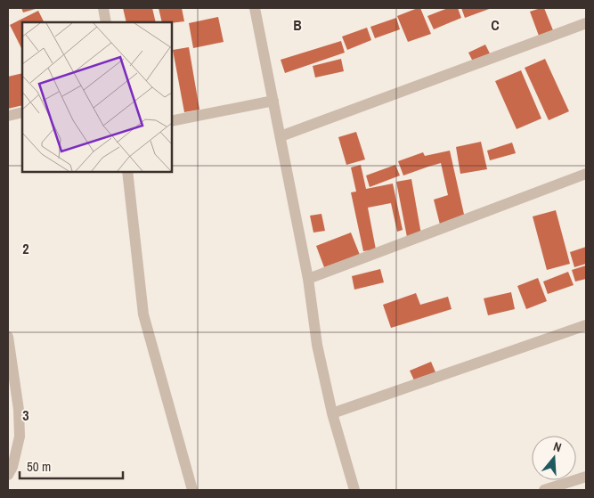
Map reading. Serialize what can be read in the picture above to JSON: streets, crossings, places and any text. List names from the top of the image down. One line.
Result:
{"scale_bar":"50 m","north":"top","grid":{"columns":["B","C"],"rows":["2","3"]}}
